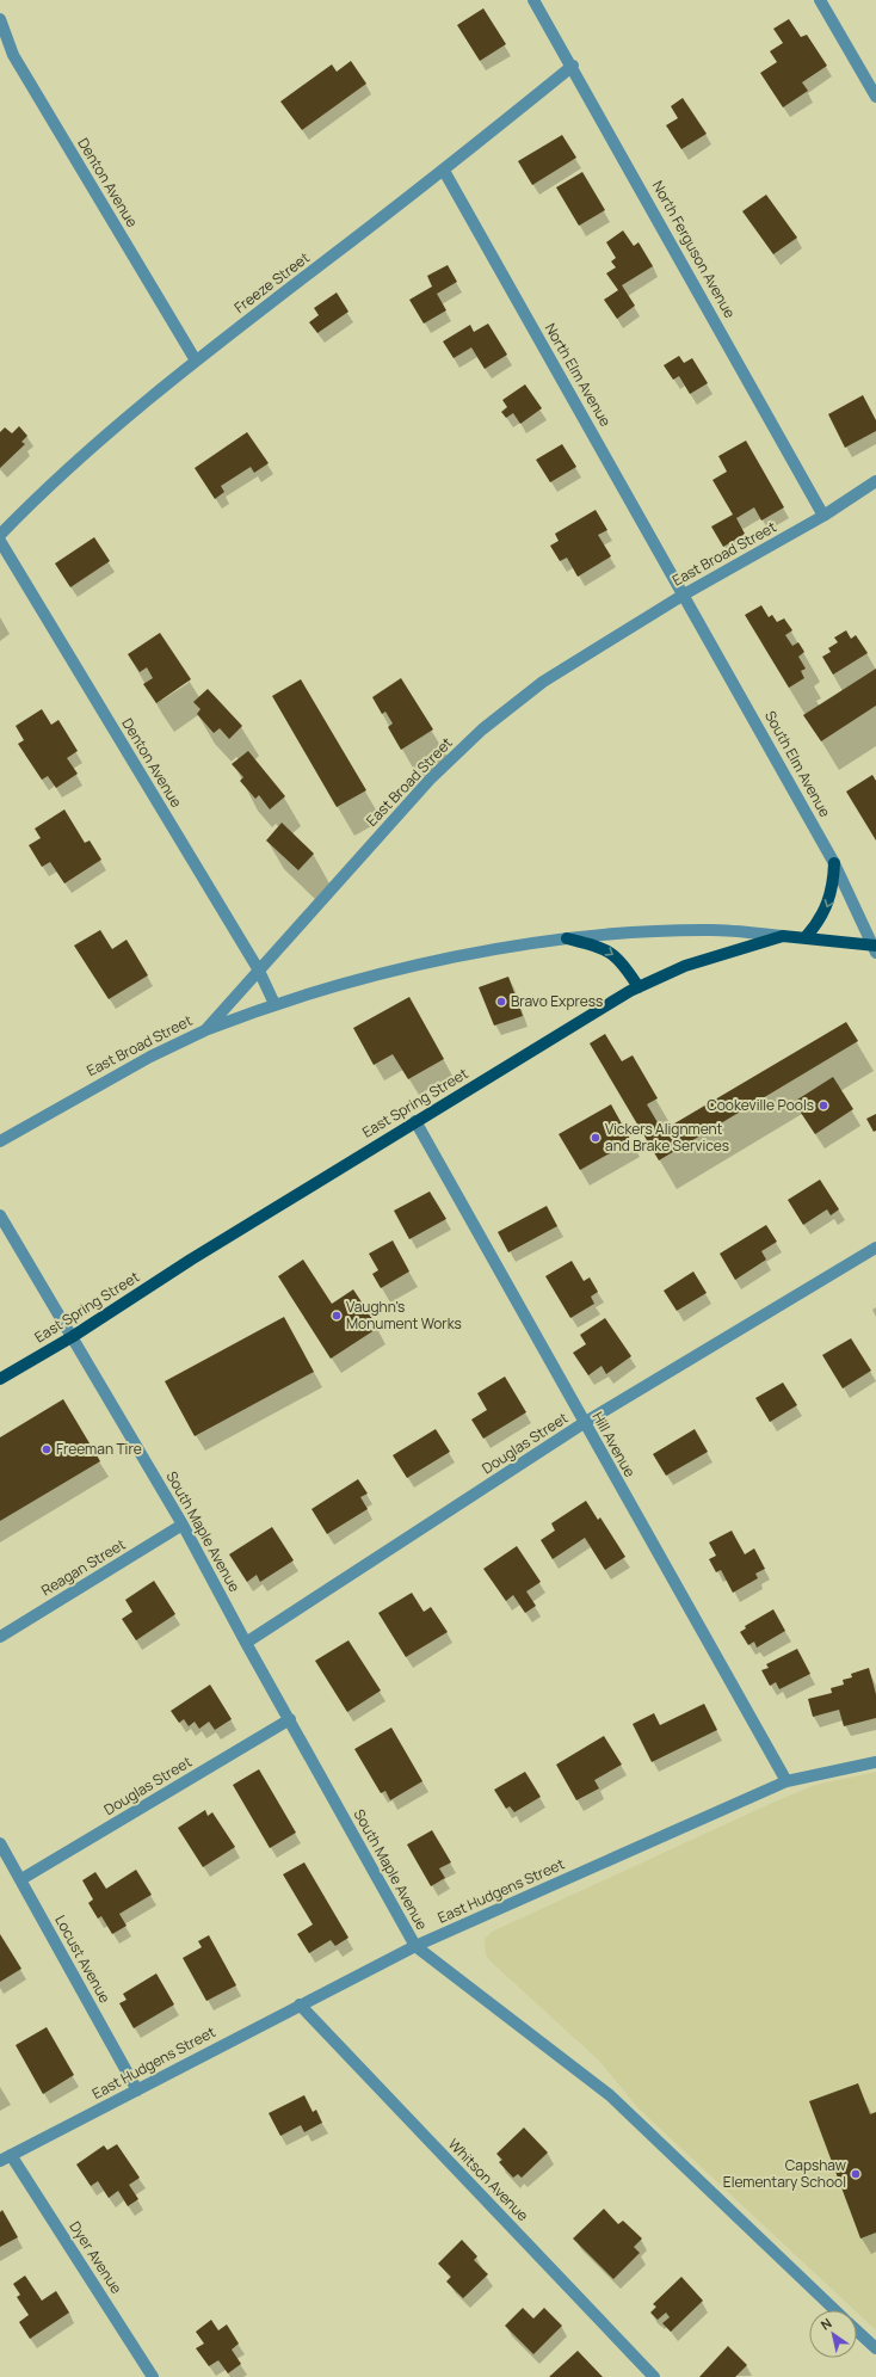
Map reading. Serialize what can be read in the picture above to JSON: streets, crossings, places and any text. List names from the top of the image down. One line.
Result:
{"streets":{"main road":["East Spring Street"],"street":["Denton Avenue","North Ferguson Avenue","Freeze Street","North Elm Avenue","East Broad Street","South Elm Avenue","Douglas Street","Hill Avenue","South Maple Avenue","Reagan Street","East Hudgens Street","Locust Avenue","Whitson Avenue","Dyer Avenue"]},"crossings":[["Denton Avenue","Freeze Street"],["Denton Avenue","East Broad Street"],["North Ferguson Avenue","Freeze Street"],["North Ferguson Avenue","East Broad Street"],["Freeze Street","North Elm Avenue"],["North Elm Avenue","East Broad Street"],["North Elm Avenue","South Elm Avenue"],["East Broad Street","South Elm Avenue"],["South Elm Avenue","East Spring Street"],["East Spring Street","Hill Avenue"],["East Spring Street","South Maple Avenue"],["Douglas Street","Hill Avenue"],["Douglas Street","South Maple Avenue"],["Douglas Street","Locust Avenue"],["Hill Avenue","East Hudgens Street"],["South Maple Avenue","Reagan Street"],["South Maple Avenue","East Hudgens Street"],["East Hudgens Street","Locust Avenue"],["East Hudgens Street","Whitson Avenue"],["East Hudgens Street","Dyer Avenue"]],"places":["Bravo Express","Cookeville Pools","Vickers Alignment and Brake Services","Vaughn's Monument Works","Freeman Tire","Capshaw Elementary School"],"north":"top left"}
